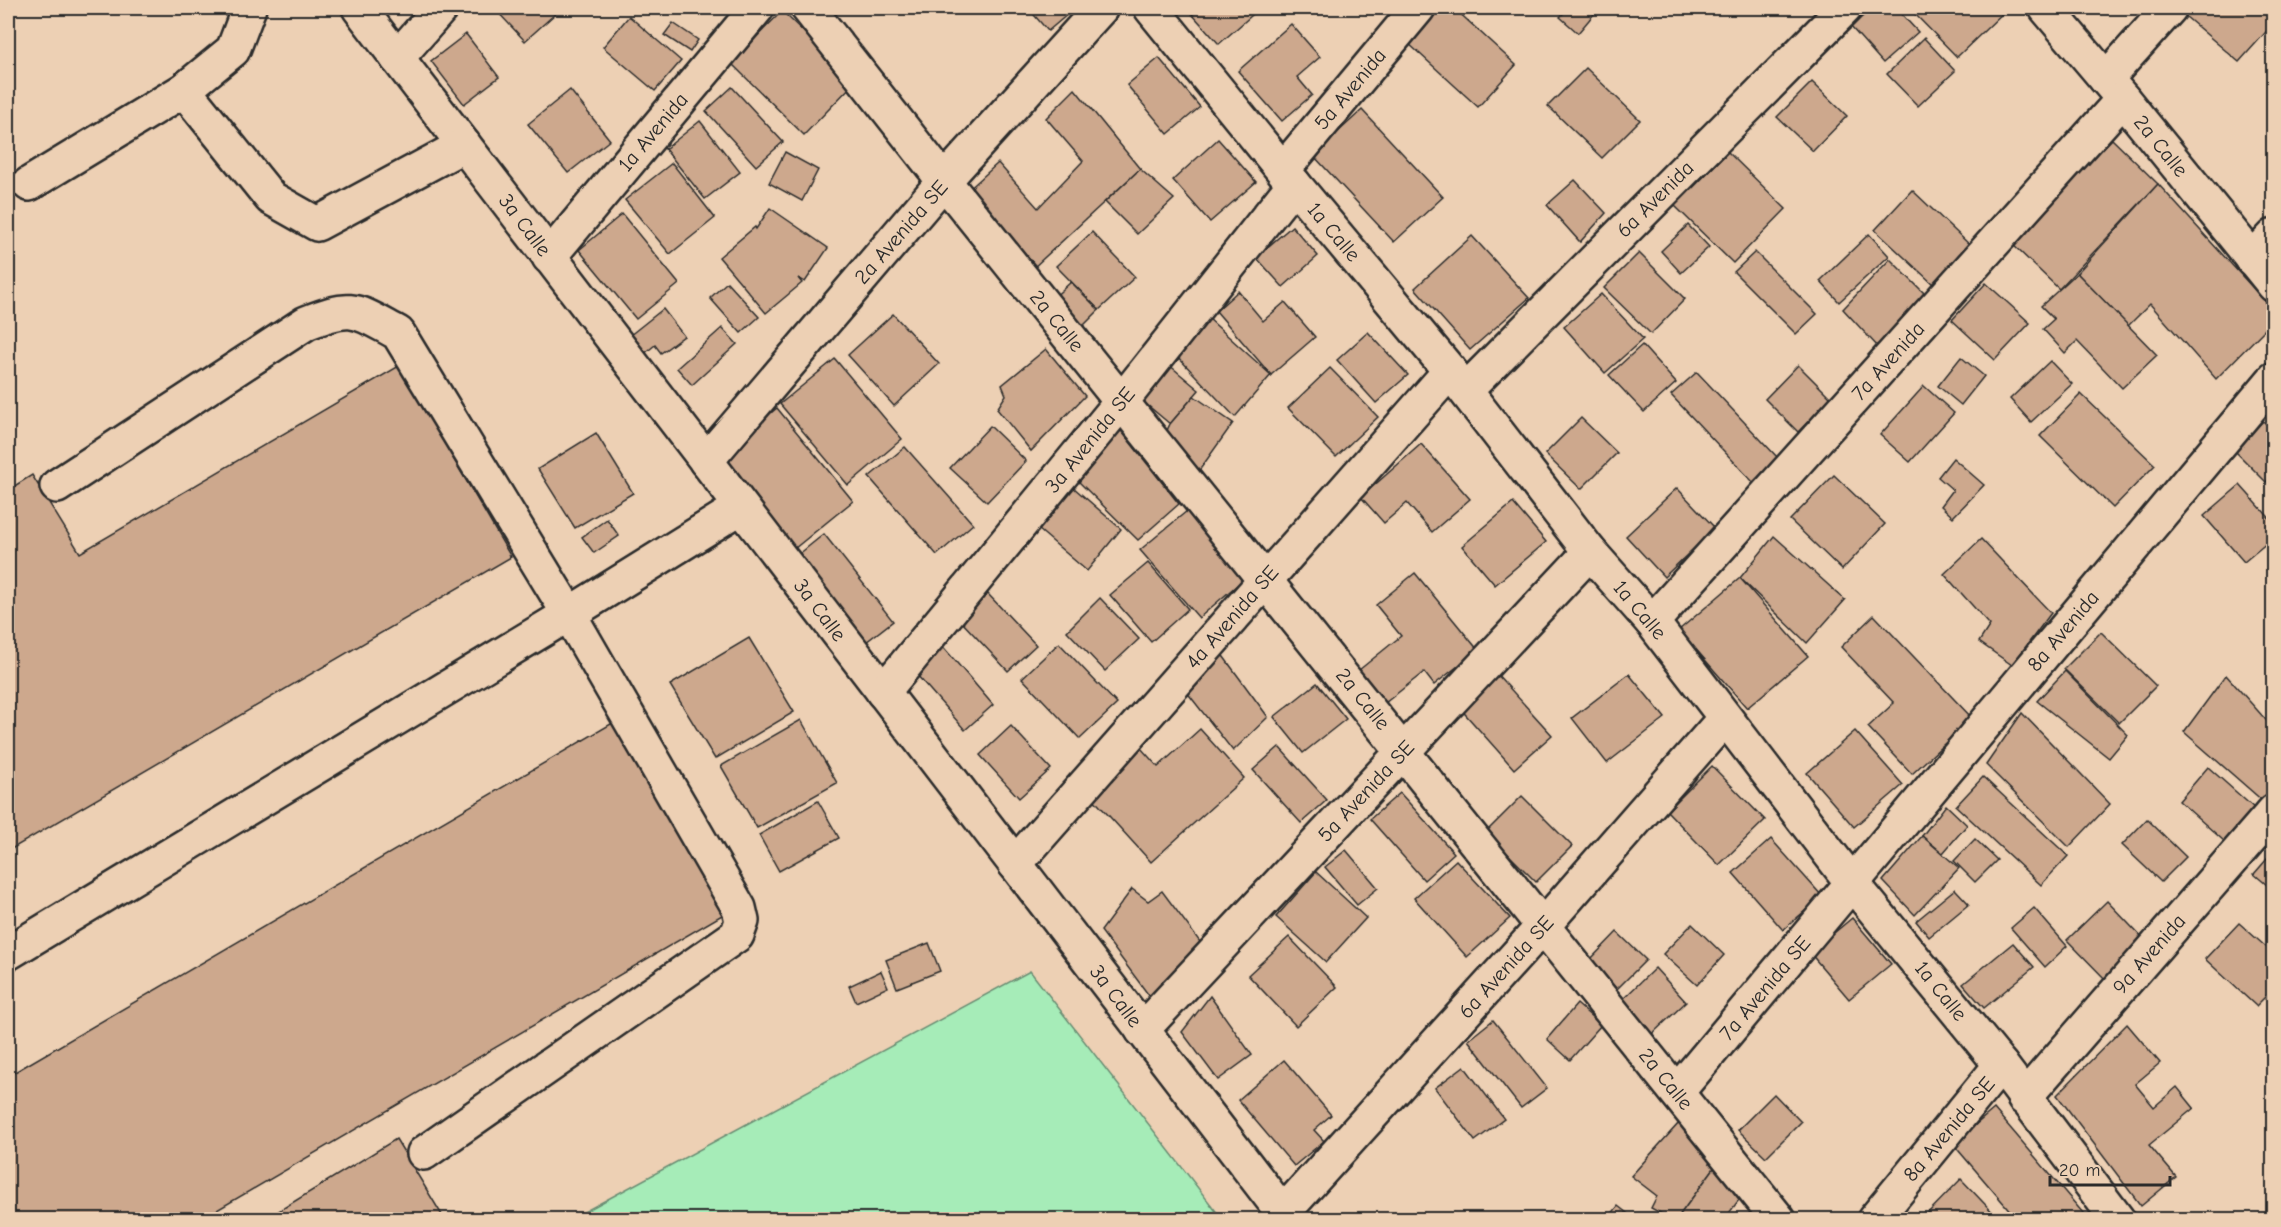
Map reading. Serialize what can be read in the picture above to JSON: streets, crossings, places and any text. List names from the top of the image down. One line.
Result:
{"streets":{"street":["5a Avenida","1a Avenida","2a Calle","6a Avenida","3a Calle","2a Avenida SE","1a Calle","7a Avenida","3a Avenida SE","4a Avenida SE","8a Avenida","5a Avenida SE","9a Avenida","6a Avenida SE","7a Avenida SE","8a Avenida SE"]},"crossings":[["5a Avenida","1a Calle"],["5a Avenida","3a Avenida SE"],["1a Avenida","3a Calle"],["2a Calle","2a Avenida SE"],["2a Calle","7a Avenida"],["2a Calle","3a Avenida SE"],["2a Calle","4a Avenida SE"],["2a Calle","5a Avenida SE"],["2a Calle","6a Avenida SE"],["2a Calle","7a Avenida SE"],["6a Avenida","1a Calle"],["6a Avenida","4a Avenida SE"],["3a Calle","2a Avenida SE"],["3a Calle","3a Avenida SE"],["3a Calle","4a Avenida SE"],["3a Calle","5a Avenida SE"],["3a Calle","6a Avenida SE"],["1a Calle","7a Avenida"],["1a Calle","3a Avenida SE"],["1a Calle","4a Avenida SE"],["1a Calle","8a Avenida"],["1a Calle","5a Avenida SE"],["1a Calle","9a Avenida"],["1a Calle","6a Avenida SE"],["1a Calle","7a Avenida SE"],["1a Calle","8a Avenida SE"],["8a Avenida","7a Avenida SE"]],"scale_bar":"20 m"}
